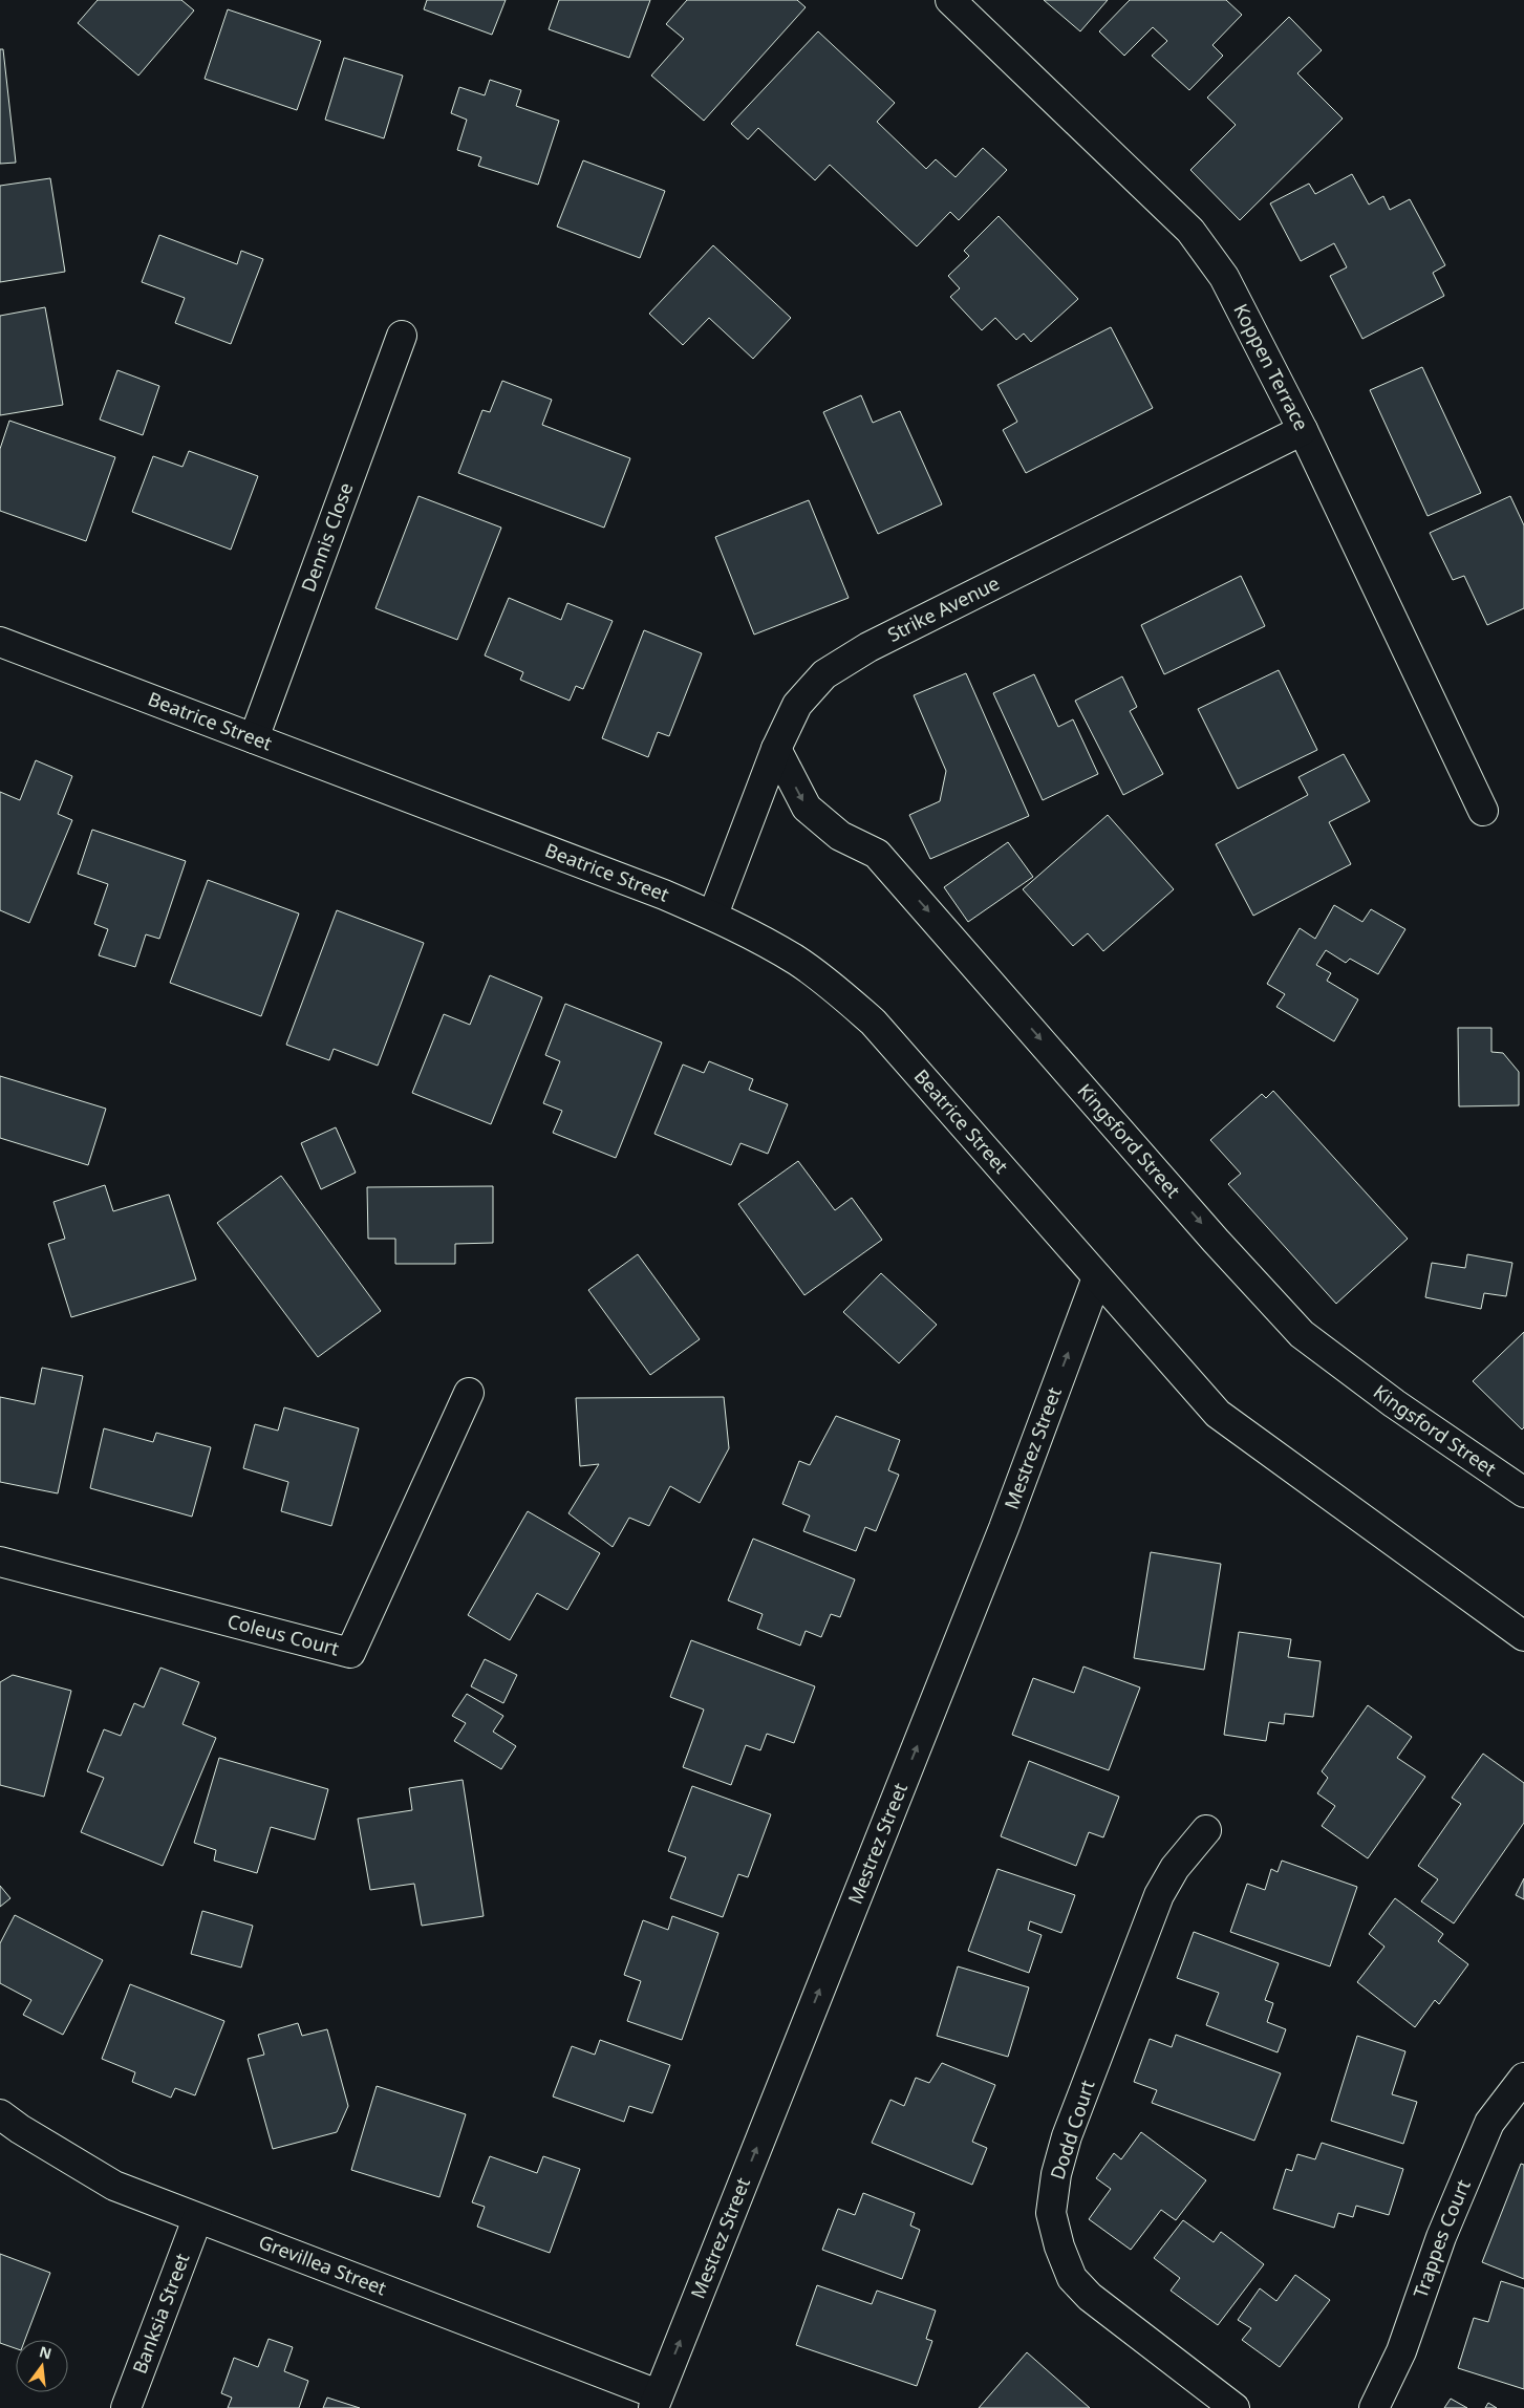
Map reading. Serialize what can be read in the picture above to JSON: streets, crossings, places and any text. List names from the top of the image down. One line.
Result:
{"streets":{"street":["Koppen Terrace","Dennis Close","Strike Avenue","Beatrice Street","Kingsford Street","Mestrez Street","Coleus Court","Dodd Court","Trappes Court","Grevillea Street","Banksia Street"]},"crossings":[["Koppen Terrace","Strike Avenue"],["Dennis Close","Beatrice Street"],["Strike Avenue","Beatrice Street"],["Strike Avenue","Kingsford Street"],["Beatrice Street","Mestrez Street"],["Mestrez Street","Grevillea Street"],["Grevillea Street","Banksia Street"]],"one_way":["Mestrez Street"],"north":"top"}
